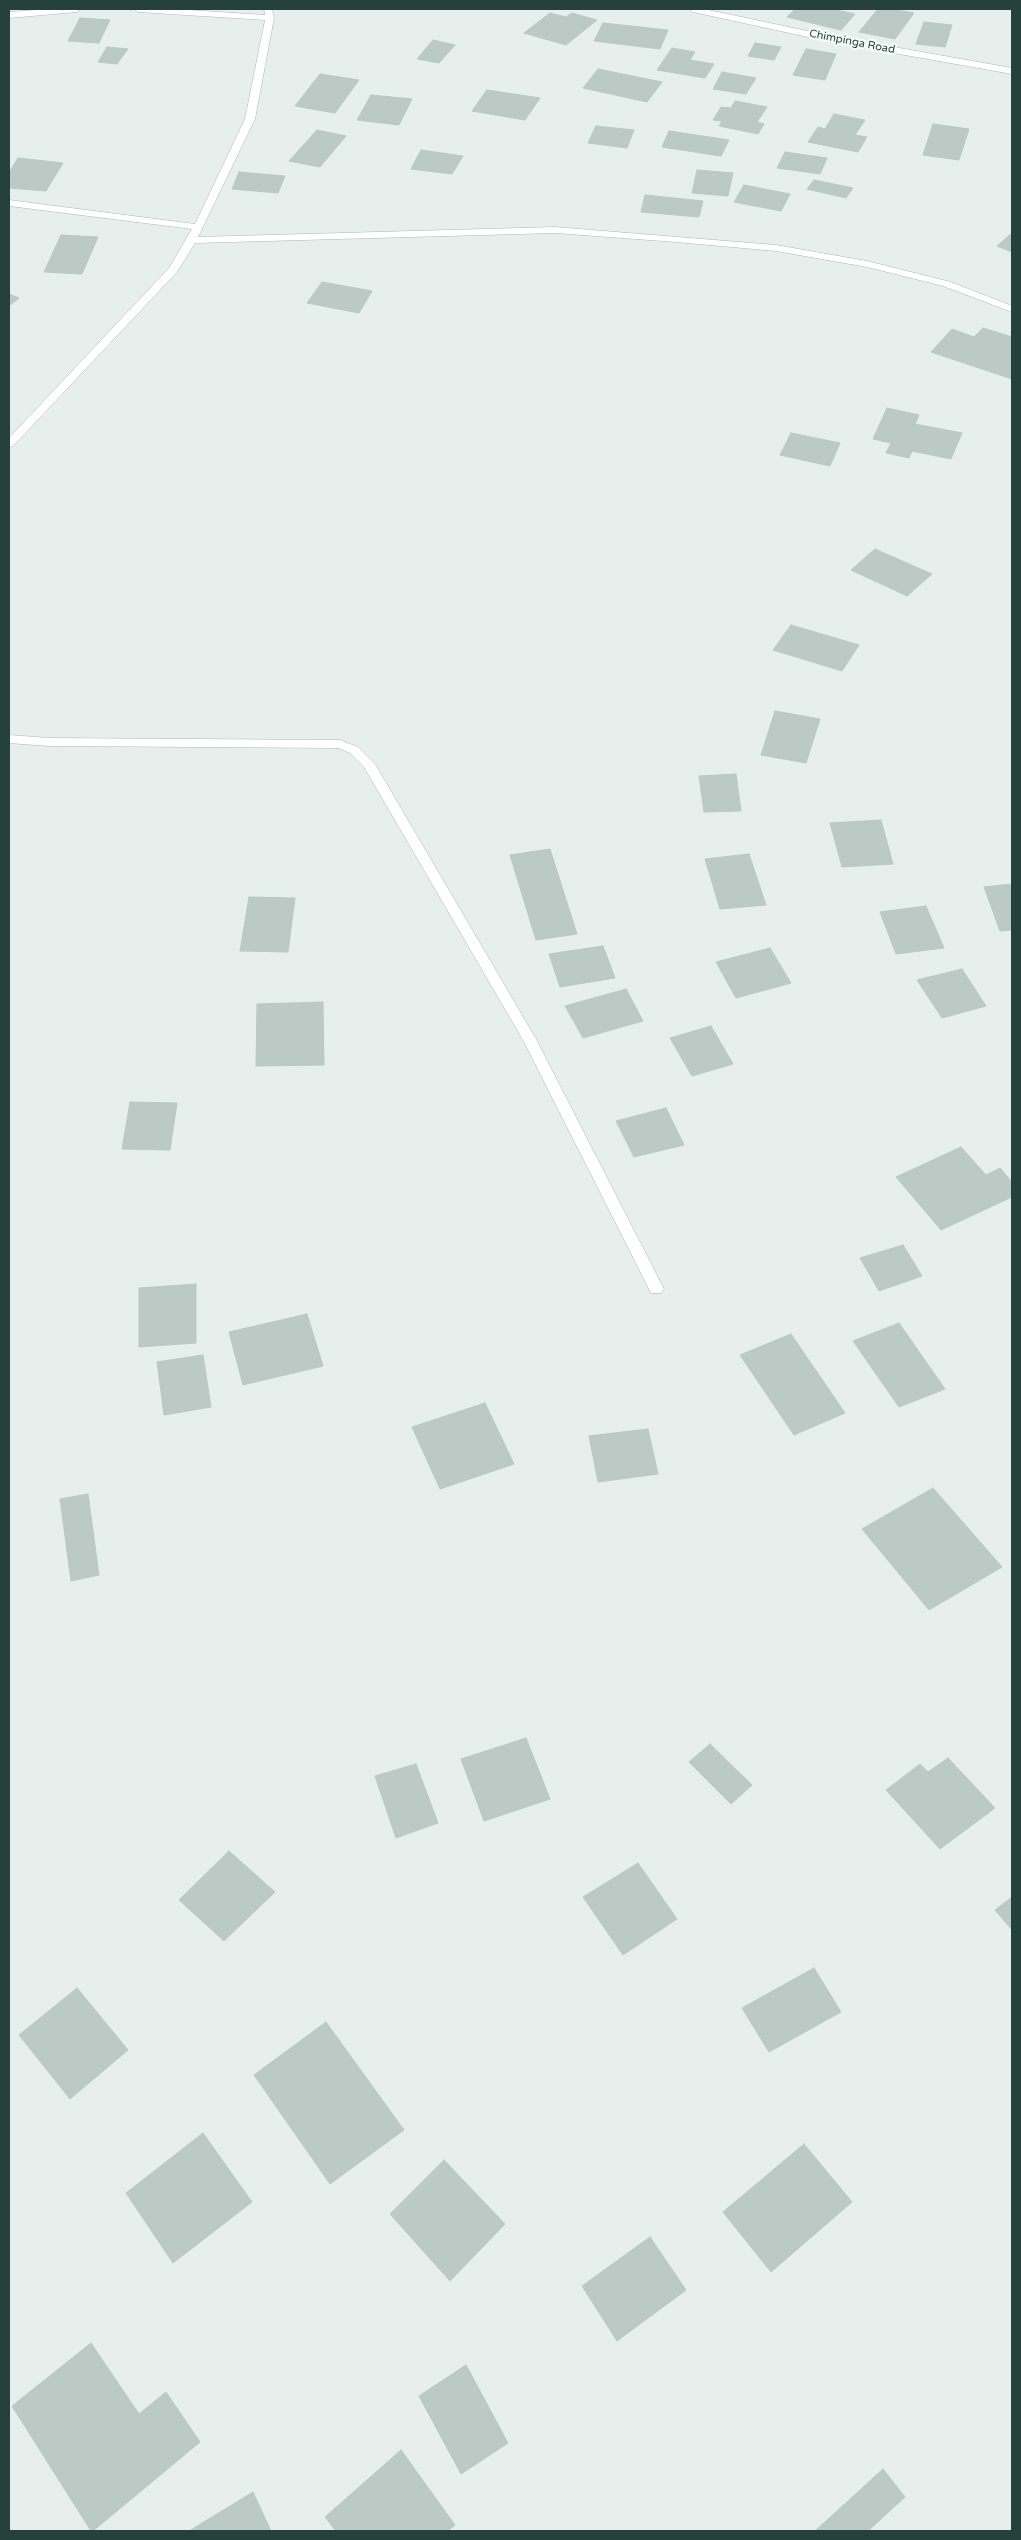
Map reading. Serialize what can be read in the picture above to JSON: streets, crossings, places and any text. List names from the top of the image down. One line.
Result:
{"streets":{"street":["Chimpinga Road"]}}
